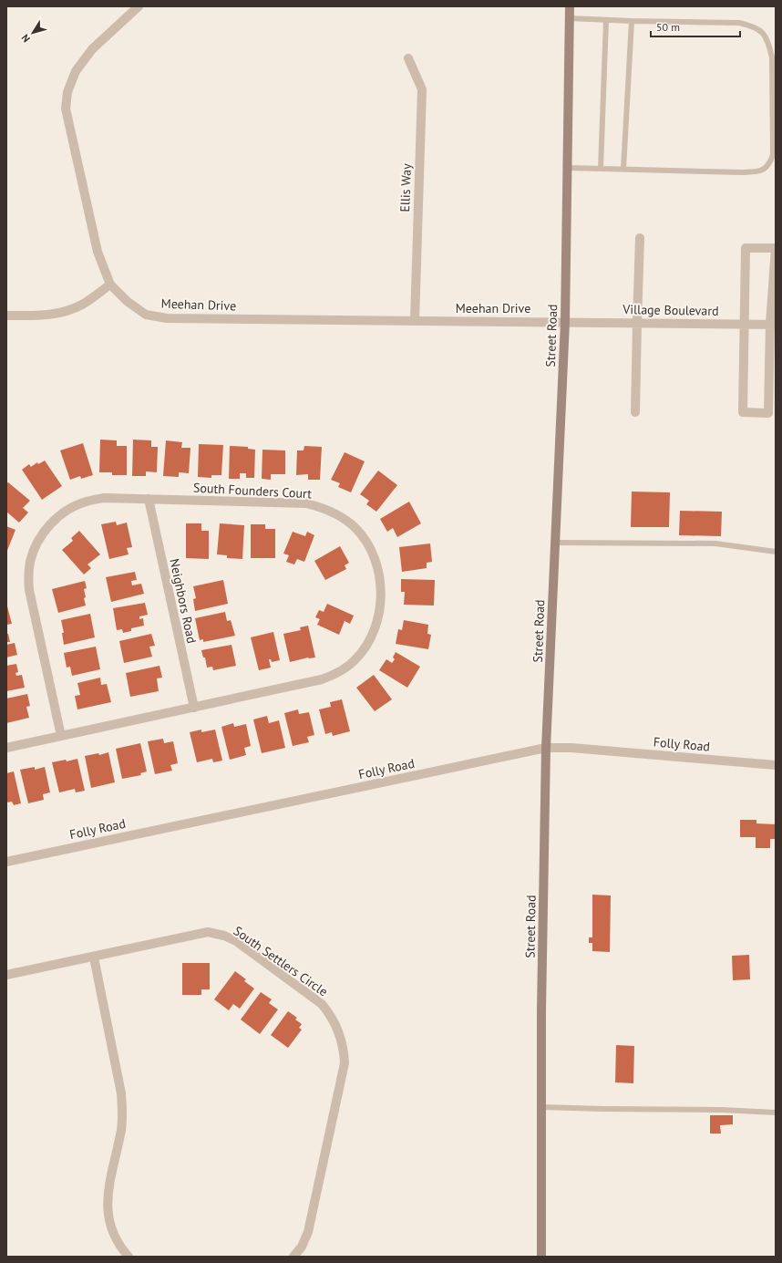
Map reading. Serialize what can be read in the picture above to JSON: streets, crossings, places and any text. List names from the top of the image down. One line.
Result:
{"streets":{"main road":["Street Road"],"street":["Ellis Way","Meehan Drive","Village Boulevard","South Founders Court","Neighbors Road","Folly Road","South Settlers Circle"]},"crossings":[["Ellis Way","Meehan Drive"],["Meehan Drive","Village Boulevard"],["Meehan Drive","Street Road"],["Village Boulevard","Street Road"],["Street Road","Folly Road"],["South Founders Court","Neighbors Road"]],"scale_bar":"50 m","north":"bottom left"}
